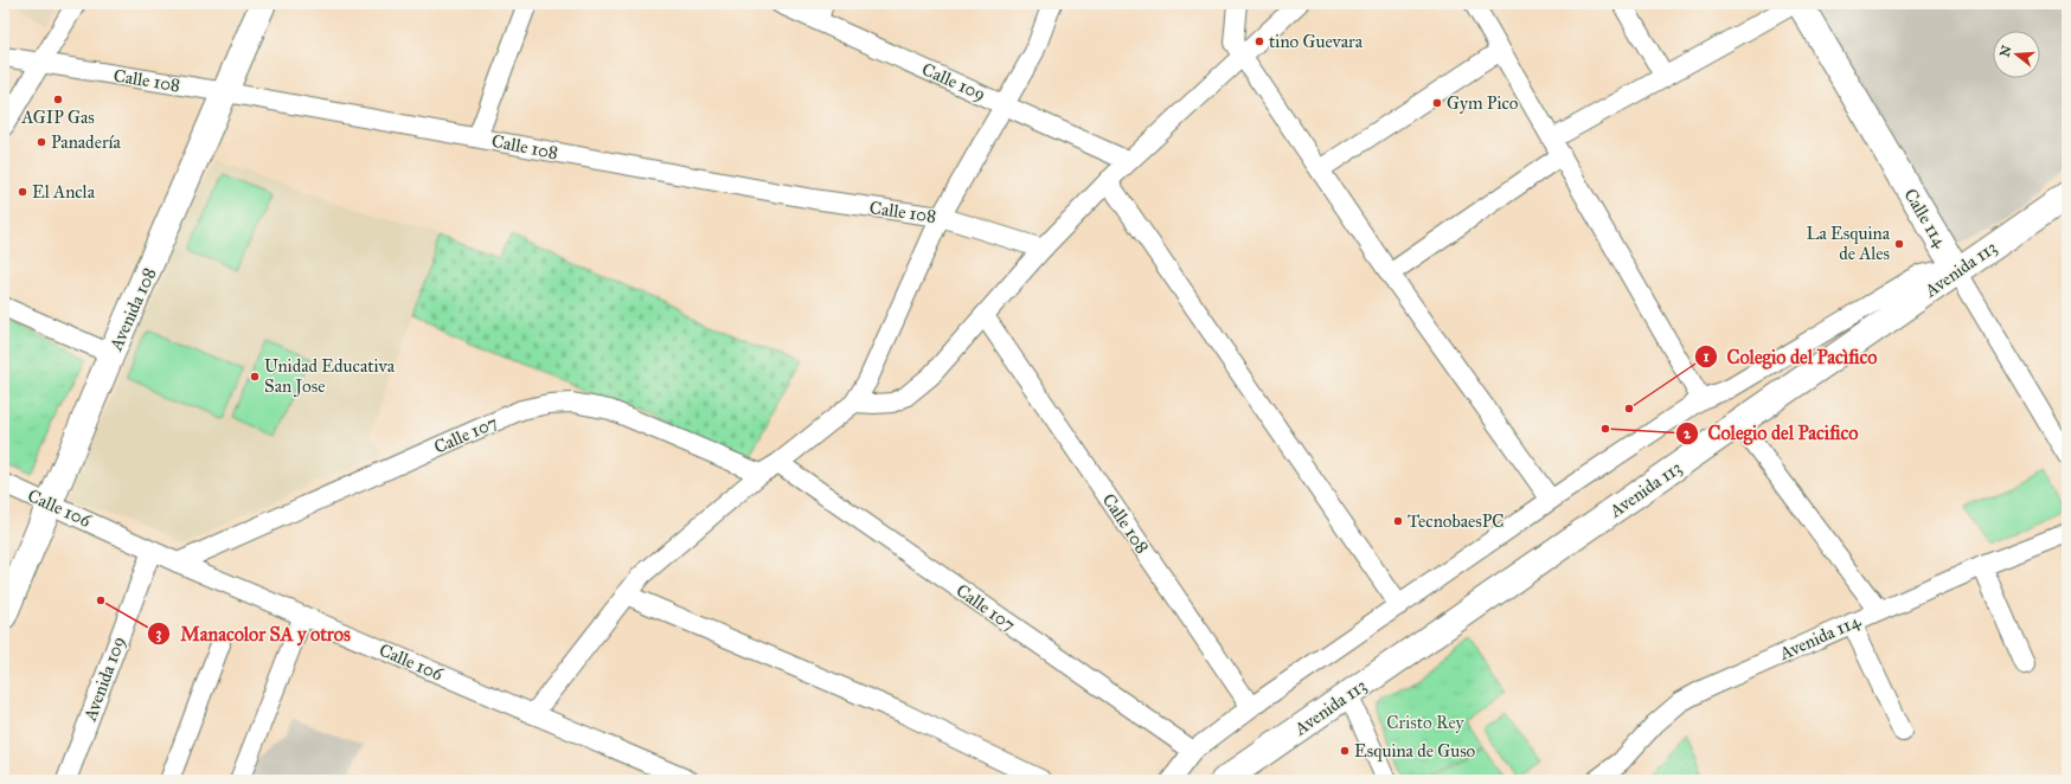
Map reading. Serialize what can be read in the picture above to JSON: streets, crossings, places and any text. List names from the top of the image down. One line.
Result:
{"streets":{"main road":["Calle 114","Avenida 113","Avenida 108"],"street":["Calle 108","Calle 109","Calle 107","Calle 106","Avenida 114","Avenida 109"]},"crossings":[["Calle 108","Avenida 108"],["Calle 114","Avenida 113"],["Avenida 108","Calle 106"],["Calle 107","Calle 106"],["Calle 106","Avenida 109"]],"parks":["Cristo Rey"],"places":["tino Guevara","AGIP Gas","Gym Pico","Panadería","El Ancla","La Esquina de Ales","Unidad Educativa San Jose","Colegio del Pacìfico","Colegio del Pacifico","TecnobaesPC","Manacolor SA y otros","Esquina de Guso"],"north":"left"}
